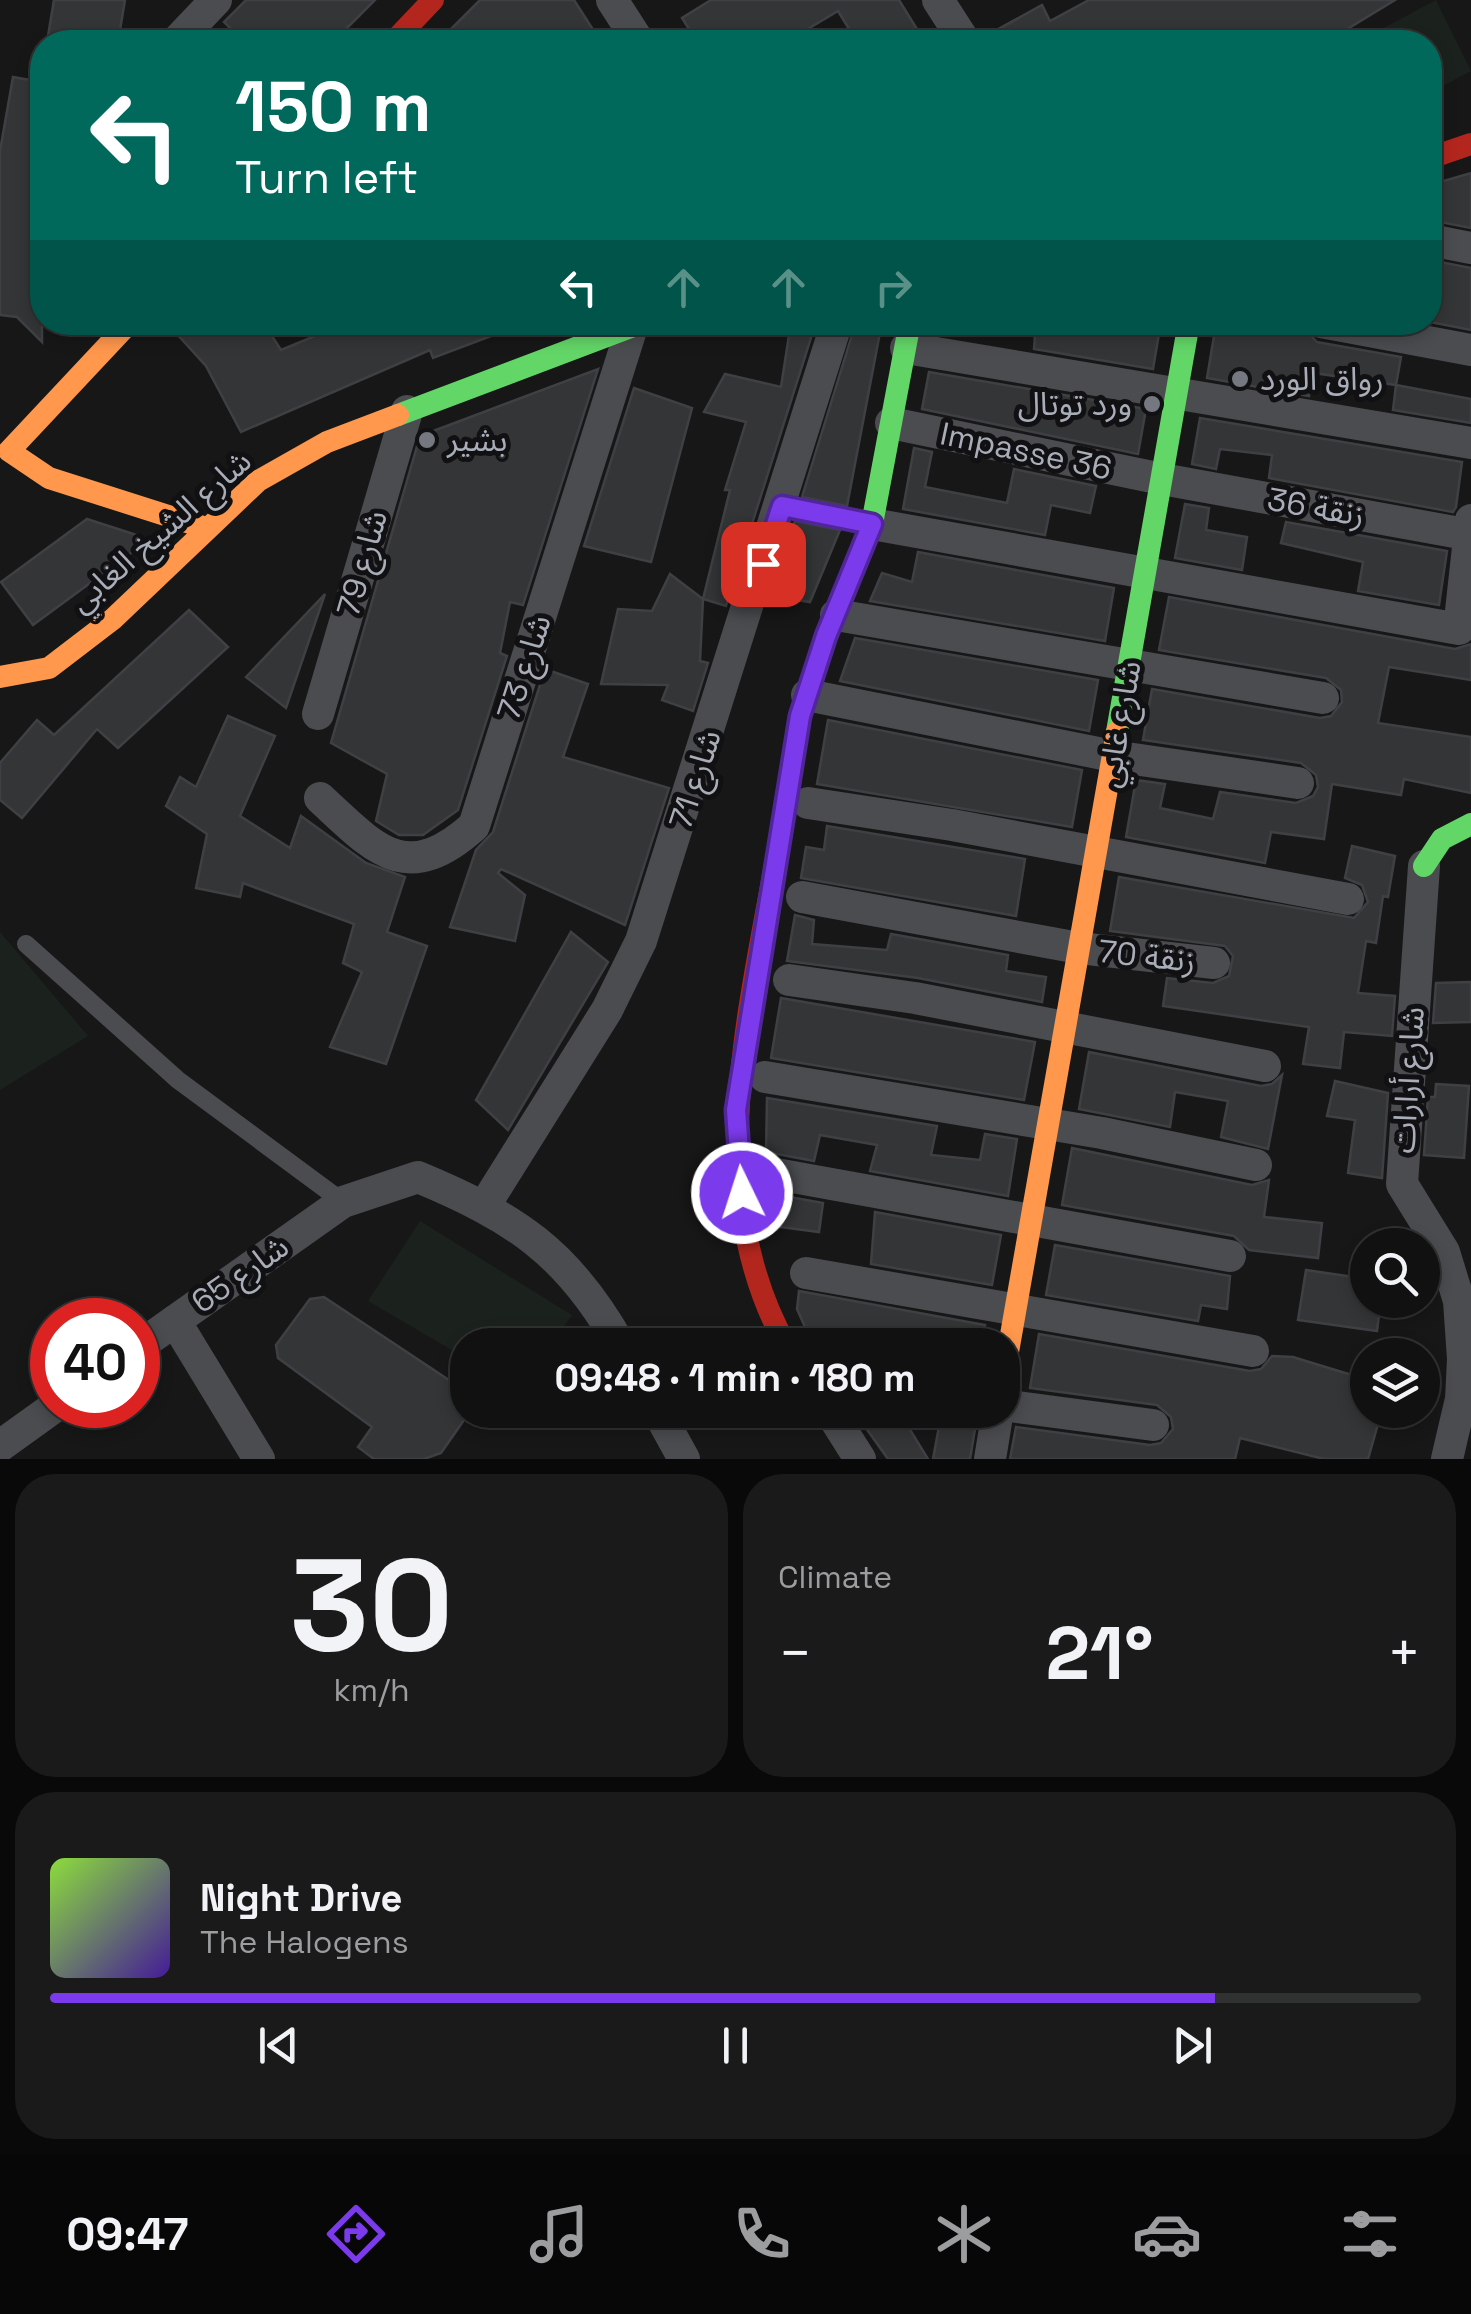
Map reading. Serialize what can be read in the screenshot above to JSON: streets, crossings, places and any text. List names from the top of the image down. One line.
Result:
{"streets":{"main road":["شارع الشيخ الغابي","شارع غابي"],"street":["Impasse 36","زنقة 36","شارع 79","شارع 73","شارع 71","زنقة 70","شارع أرارات","شارع 65"]},"crossings":[["Impasse 36","زنقة 36"],["Impasse 36","شارع غابي"],["زنقة 36","شارع غابي"],["شارع الشيخ الغابي","شارع 79"],["شارع غابي","زنقة 70"],["شارع 71","شارع 65"]],"places":["رواق الورد","ورد توتال","بشير"],"page":{"turn":["150 m","Turn left"],"limit":"40","trip":"09:48 · 1 min · 180 m","tile":[["30","km/h"],"Climate"],"heat":["−","21°","+"],"song":["Night Drive","The Halogens"],"tabs":"09:47"}}
